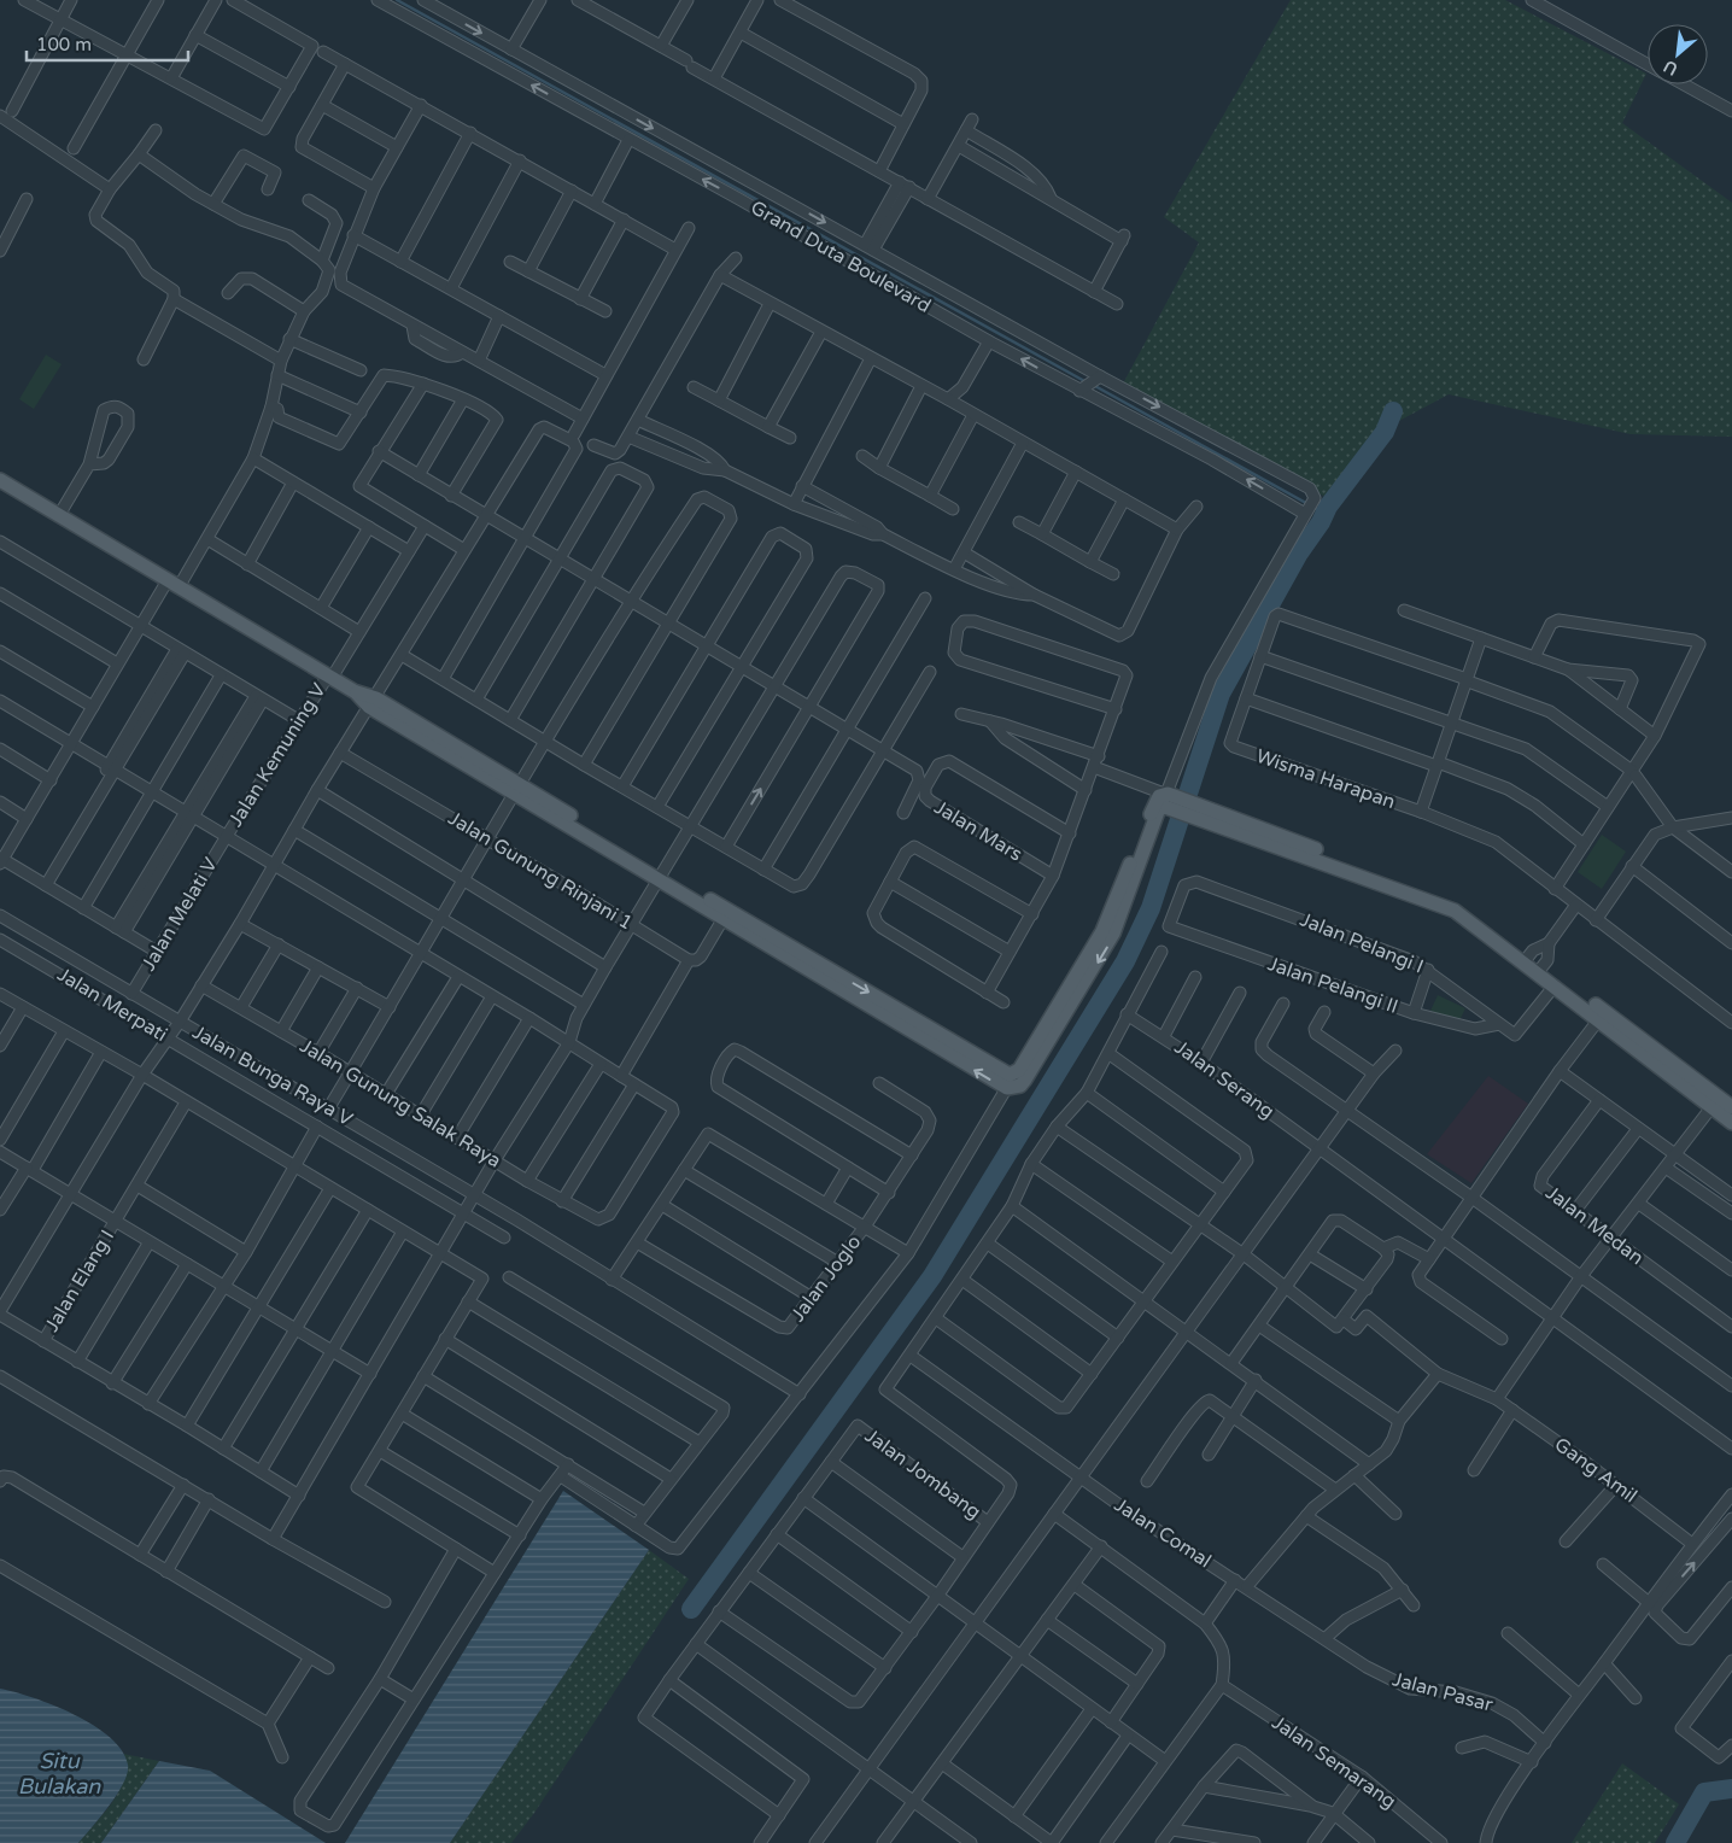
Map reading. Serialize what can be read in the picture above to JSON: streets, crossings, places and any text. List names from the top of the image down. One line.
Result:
{"streets":{"street":["Grand Duta Boulevard","Jalan Kemuning V","Wisma Harapan","Jalan Mars","Jalan Gunung Rinjani 1","Jalan Melati V","Jalan Pelangi I","Jalan Pelangi II","Jalan Merpati","Jalan Bunga Raya V","Jalan Serang","Jalan Gunung Salak Raya","Jalan Medan","Jalan Joglo","Jalan Elang I","Gang Amil","Jalan Jombang","Jalan Comal","Jalan Pasar","Jalan Semarang"]},"crossings":[["Jalan Kemuning V","Jalan Melati V"],["Jalan Melati V","Jalan Bunga Raya V"],["Jalan Pelangi I","Jalan Pelangi II"],["Jalan Comal","Jalan Pasar"]],"water":["Situ Bulakan"],"scale_bar":"100 m","north":"bottom left"}
